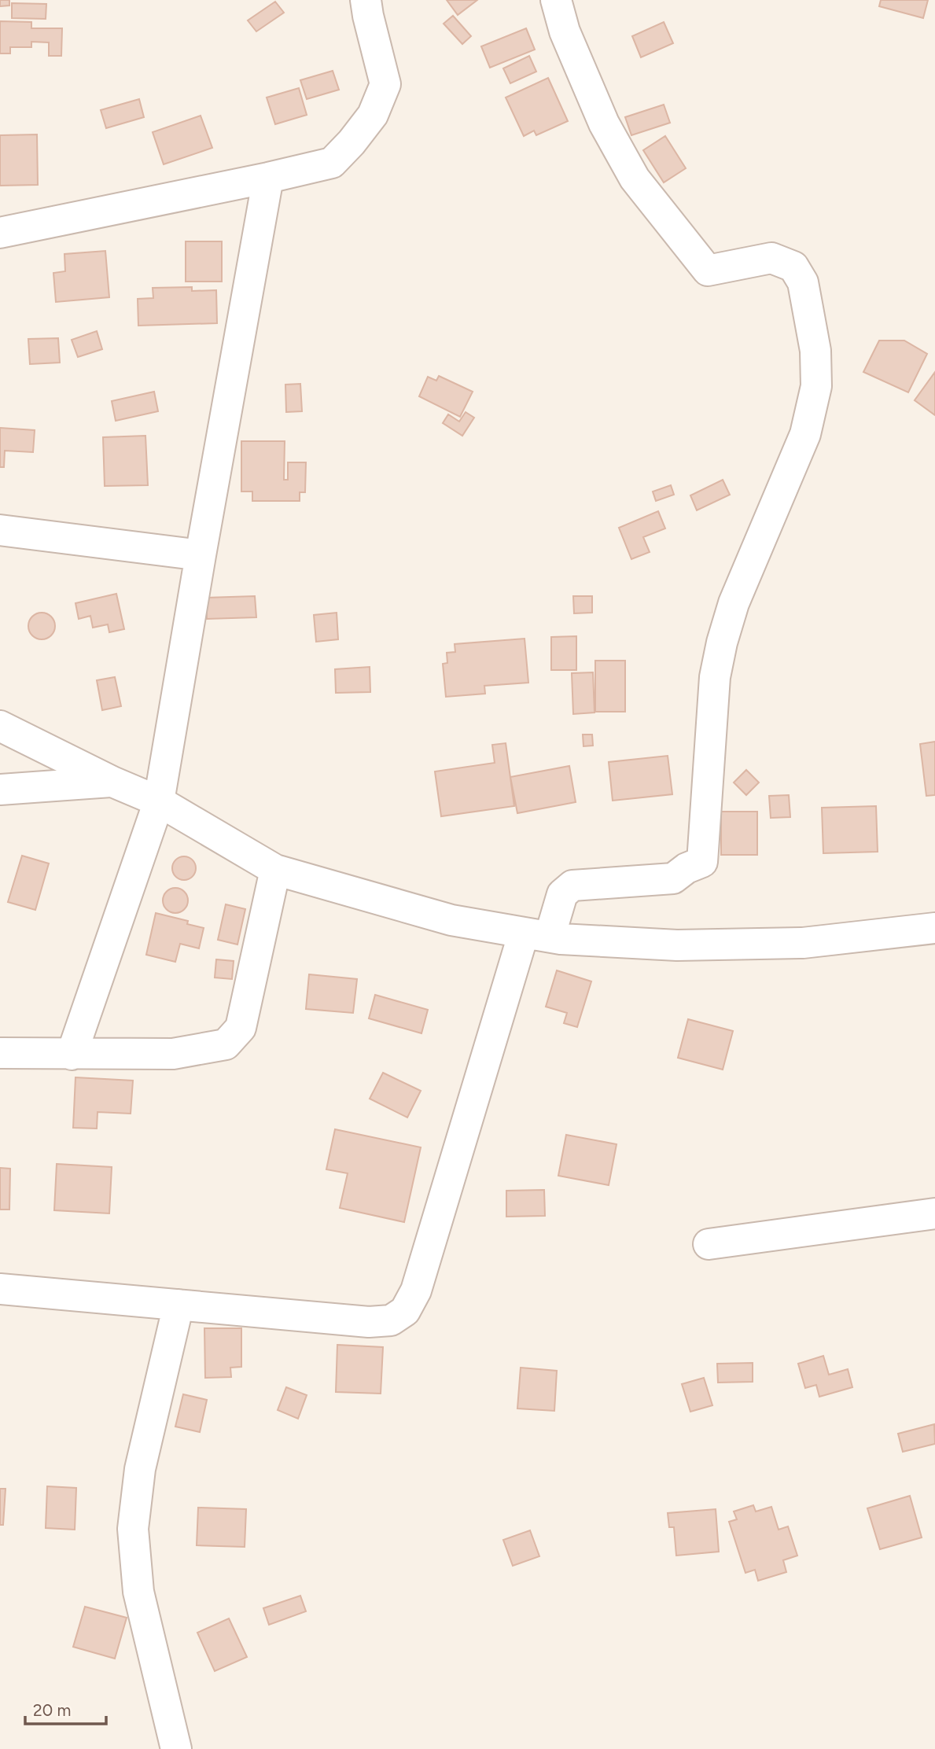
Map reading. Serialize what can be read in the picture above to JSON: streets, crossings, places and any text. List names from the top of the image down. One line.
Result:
{"scale_bar":"20 m"}
